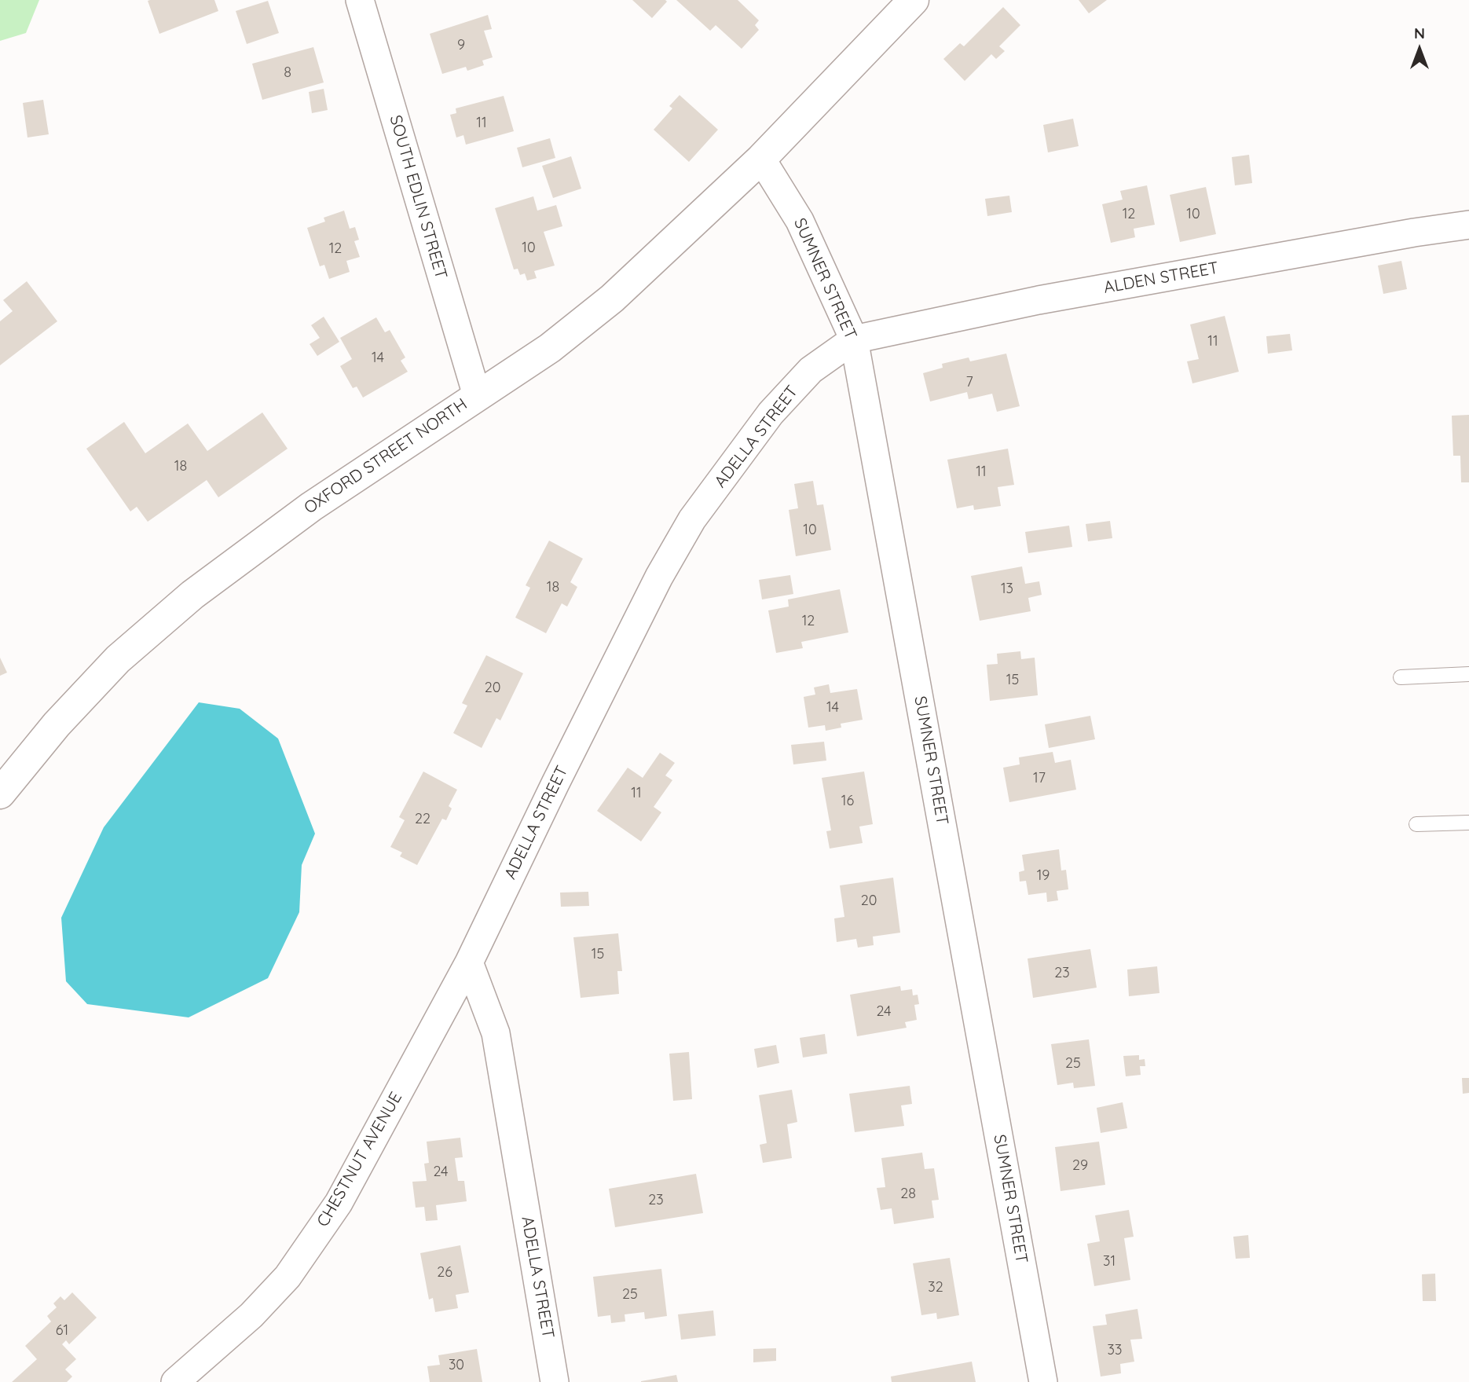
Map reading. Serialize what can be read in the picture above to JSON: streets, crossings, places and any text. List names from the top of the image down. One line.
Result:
{"streets":{"street":["SOUTH EDLIN STREET","ALDEN STREET","SUMNER STREET","ADELLA STREET","OXFORD STREET NORTH","CHESTNUT AVENUE"]},"crossings":[["SOUTH EDLIN STREET","OXFORD STREET NORTH"],["ALDEN STREET","SUMNER STREET"],["ALDEN STREET","ADELLA STREET"],["SUMNER STREET","ADELLA STREET"],["SUMNER STREET","OXFORD STREET NORTH"],["ADELLA STREET","CHESTNUT AVENUE"]],"house_numbers":["9","8","11","12","10","10","12","11","14","7","18","11","10","18","13","12","15","20","14","17","11","16","22","19","20","15","23","24","25","29","24","28","23","31","26","32","25","61","33","30"],"north":"top"}
